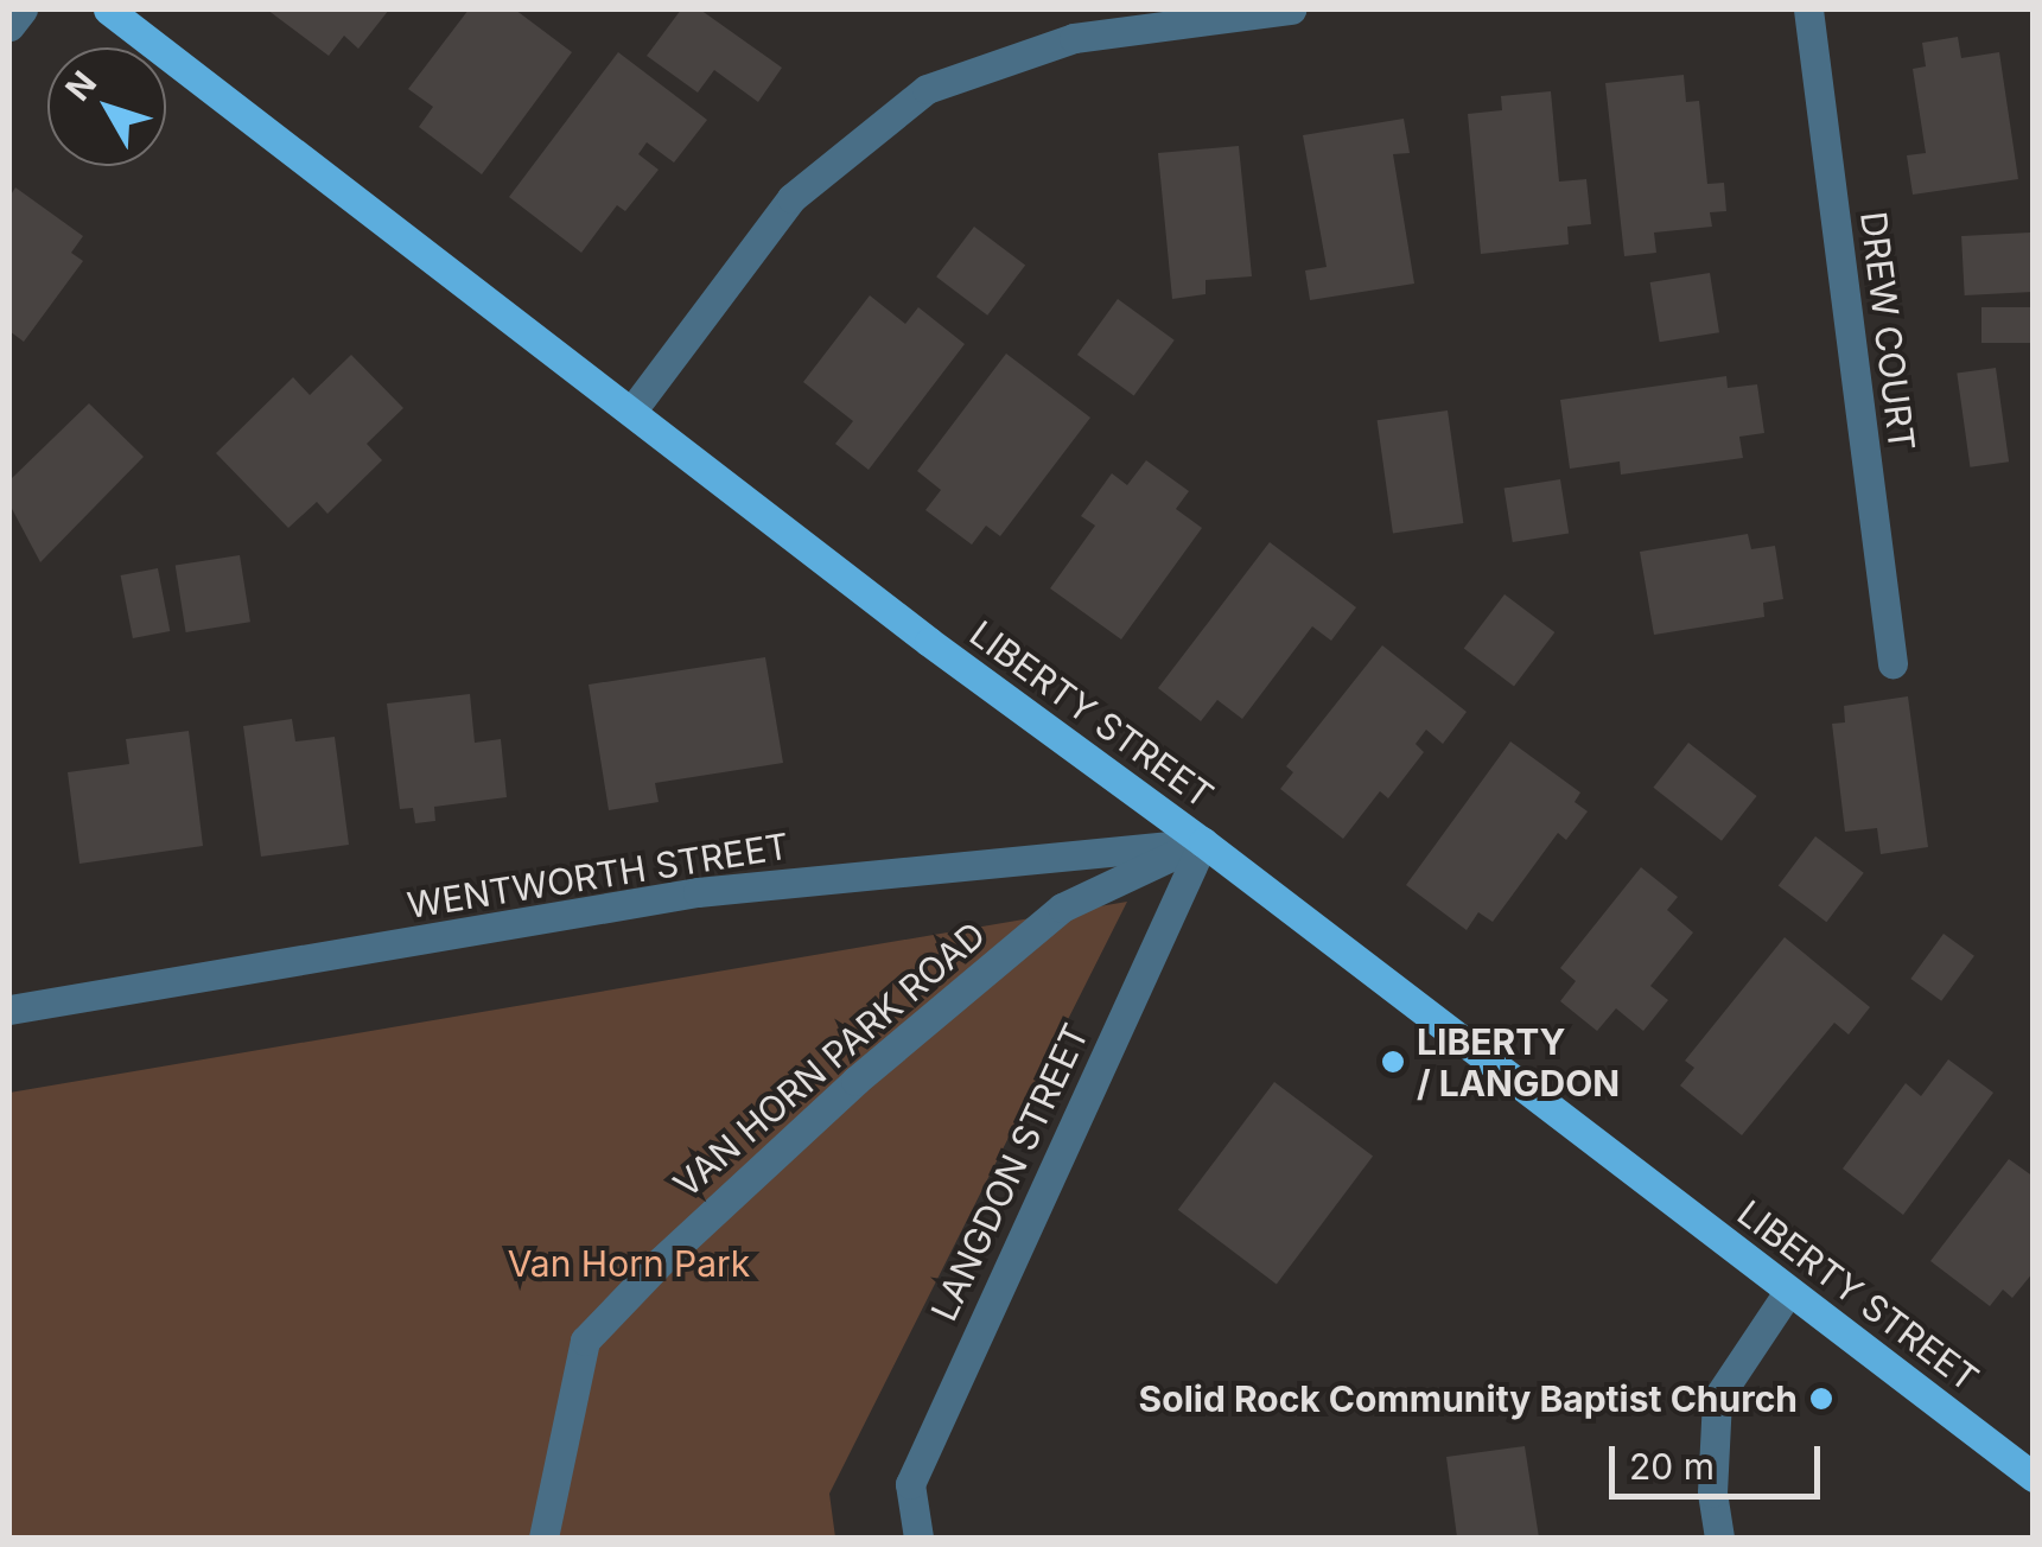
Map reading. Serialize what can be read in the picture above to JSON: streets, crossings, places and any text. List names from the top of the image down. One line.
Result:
{"streets":{"main road":["LIBERTY STREET"],"street":["DREW COURT","WENTWORTH STREET","VAN HORN PARK ROAD","LANGDON STREET"]},"crossings":[["LIBERTY STREET","WENTWORTH STREET"],["LIBERTY STREET","VAN HORN PARK ROAD"],["LIBERTY STREET","LANGDON STREET"],["WENTWORTH STREET","VAN HORN PARK ROAD"],["WENTWORTH STREET","LANGDON STREET"],["VAN HORN PARK ROAD","LANGDON STREET"]],"parks":["Van Horn Park"],"places":["LIBERTY / LANGDON","Solid Rock Community Baptist Church"],"scale_bar":"20 m","north":"top left"}
